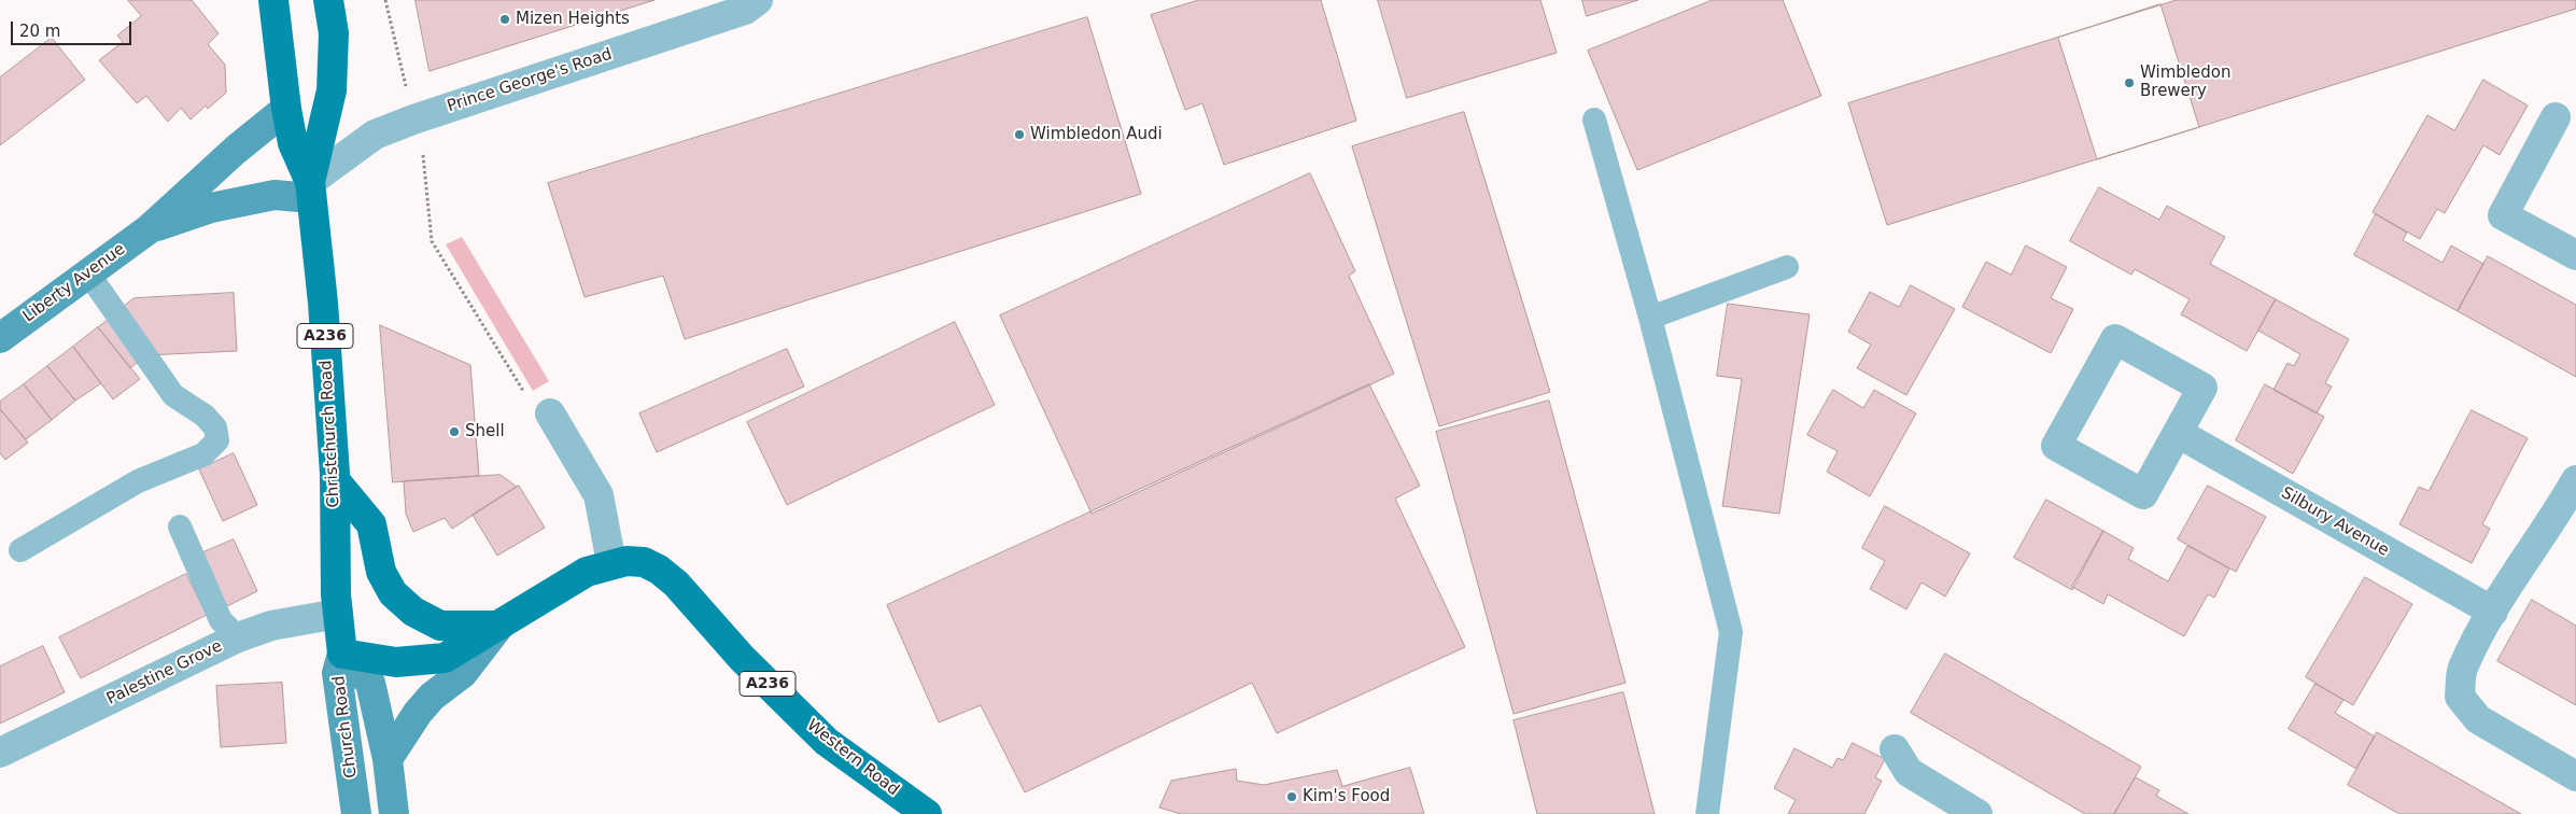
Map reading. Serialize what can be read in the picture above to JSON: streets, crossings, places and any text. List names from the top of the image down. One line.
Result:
{"streets":{"main road":["A236","Christchurch Road","Western Road"],"street":["Prince George's Road","Liberty Avenue","Silbury Avenue","Palestine Grove","Church Road"]},"crossings":[["Prince George's Road","Liberty Avenue"],["Prince George's Road","Christchurch Road"],["Liberty Avenue","Christchurch Road"],["Christchurch Road","Palestine Grove"],["Christchurch Road","Church Road"],["Christchurch Road","Western Road"],["Church Road","Western Road"]],"places":["Mizen Heights","Wimbledon Brewery","Wimbledon Audi","Shell","Kim's Food"],"scale_bar":"20 m"}
